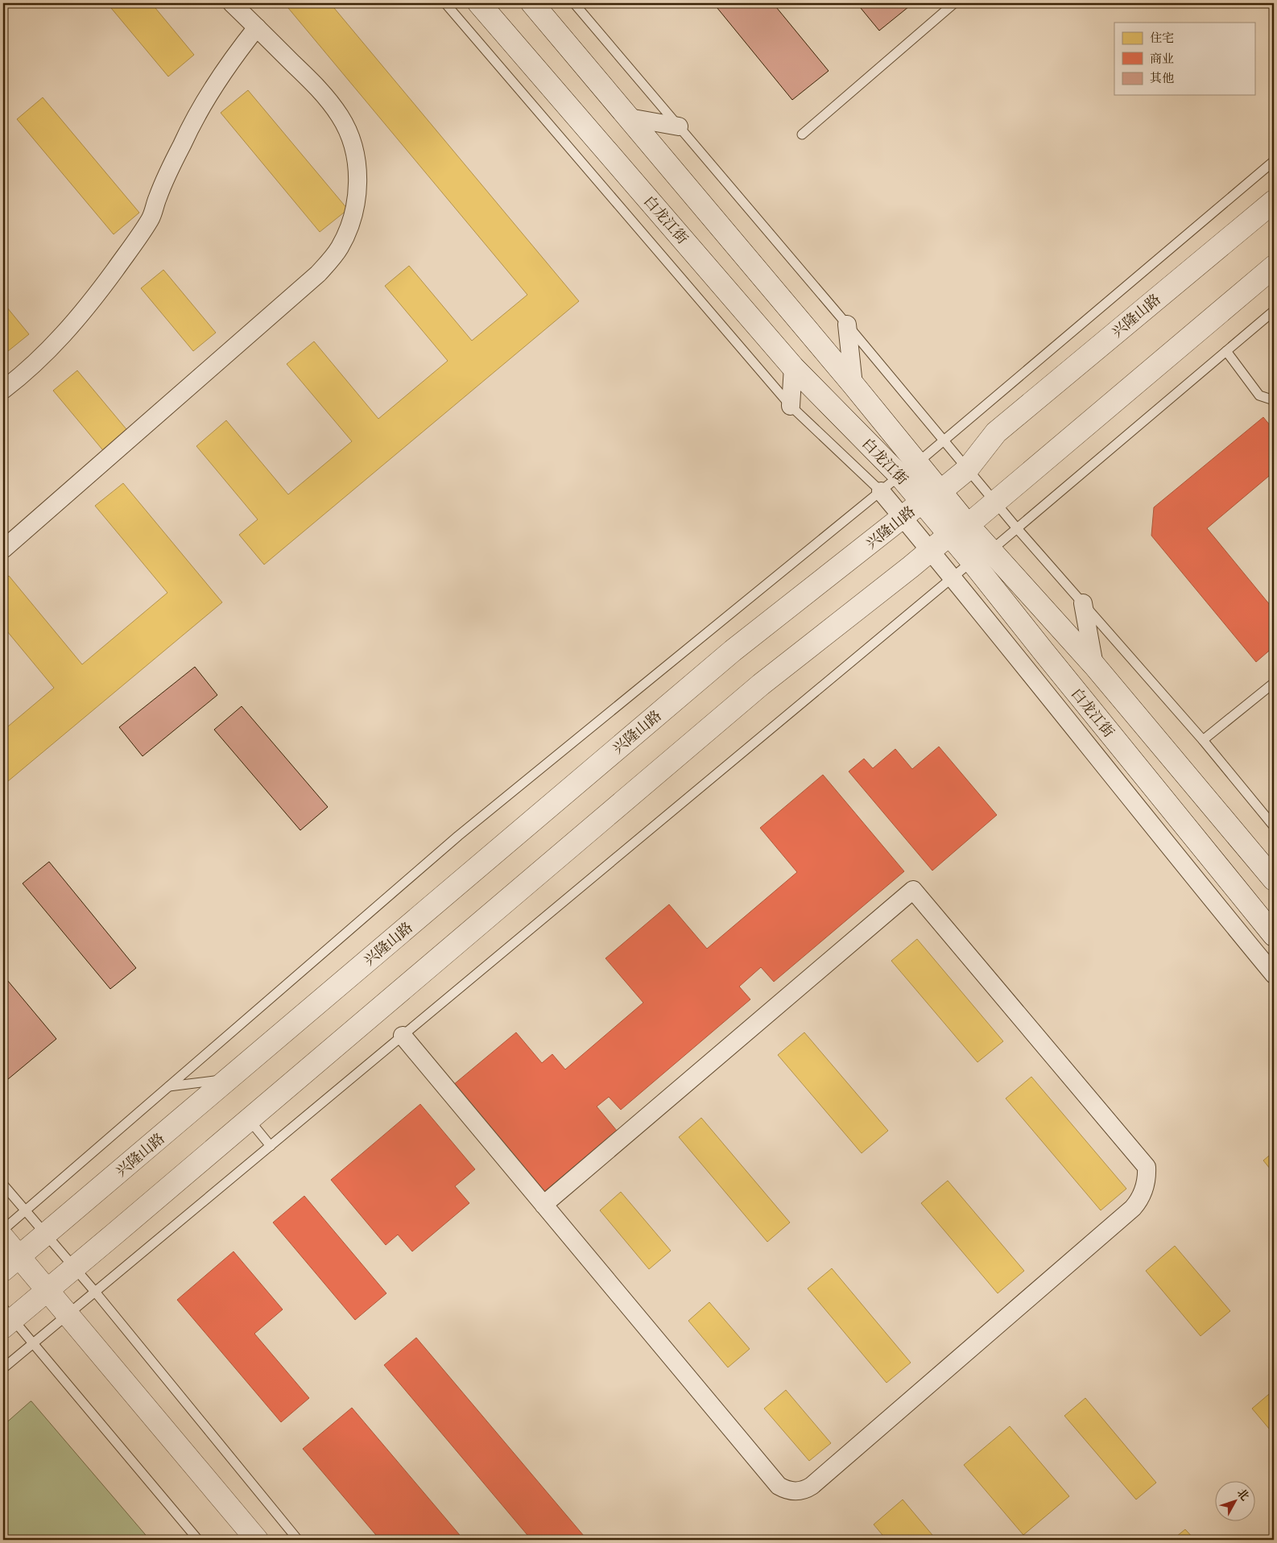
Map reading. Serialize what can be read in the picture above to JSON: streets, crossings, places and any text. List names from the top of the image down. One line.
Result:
{"streets":{"street":["白龙江街","兴隆山路"]},"crossings":[["白龙江街","兴隆山路"]],"legend":["住宅","商业","其他"],"north":"top right"}
